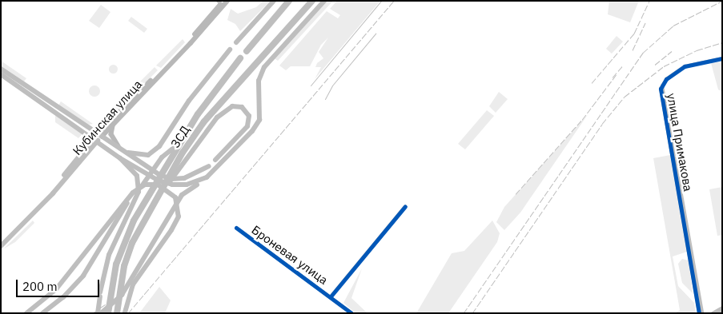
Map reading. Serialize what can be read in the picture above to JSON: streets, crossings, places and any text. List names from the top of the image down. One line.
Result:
{"streets":{"highway":["ЗСД"],"main road":["Кубинская улица"],"street":["улица Примакова","Броневая улица"]},"scale_bar":"200 m"}
